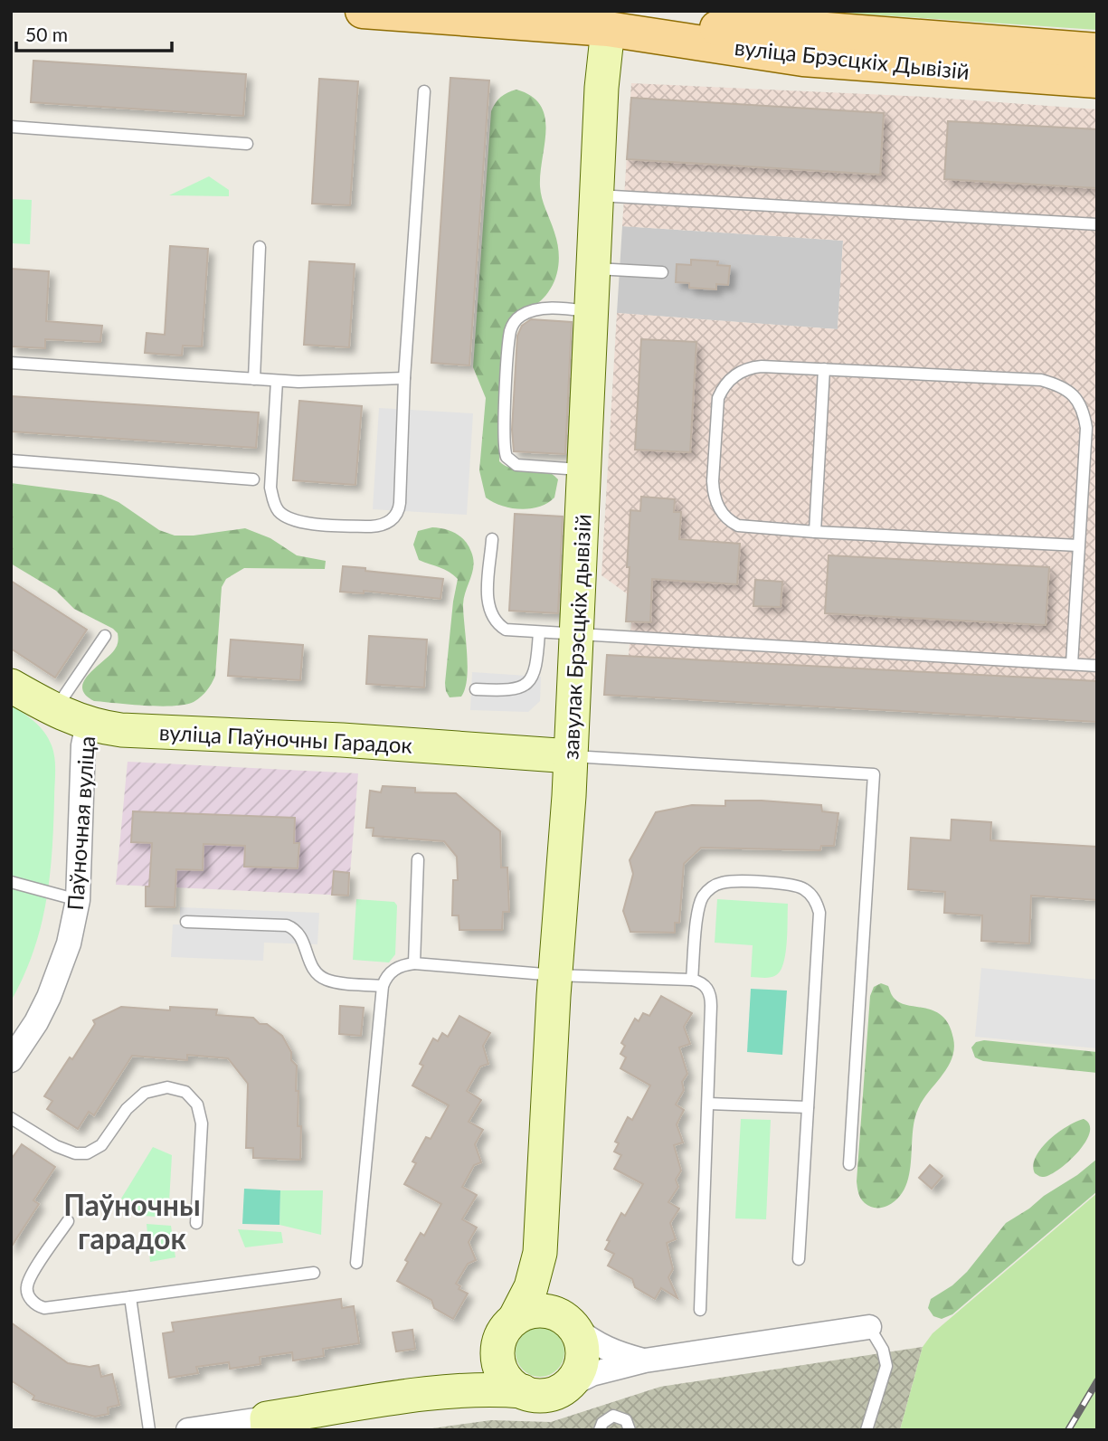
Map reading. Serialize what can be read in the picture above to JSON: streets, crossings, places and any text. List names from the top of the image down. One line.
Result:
{"streets":{"main road":["вуліца Брэсцкіх Дывізій"],"street":["завулак Брэсцкіх дывізій","вуліца Паўночны Гарадок","Паўночная вуліца"]},"crossings":[["вуліца Брэсцкіх Дывізій","завулак Брэсцкіх дывізій"],["завулак Брэсцкіх дывізій","вуліца Паўночны Гарадок"],["вуліца Паўночны Гарадок","Паўночная вуліца"]],"districts":["Паўночны гарадок"],"scale_bar":"50 m"}
